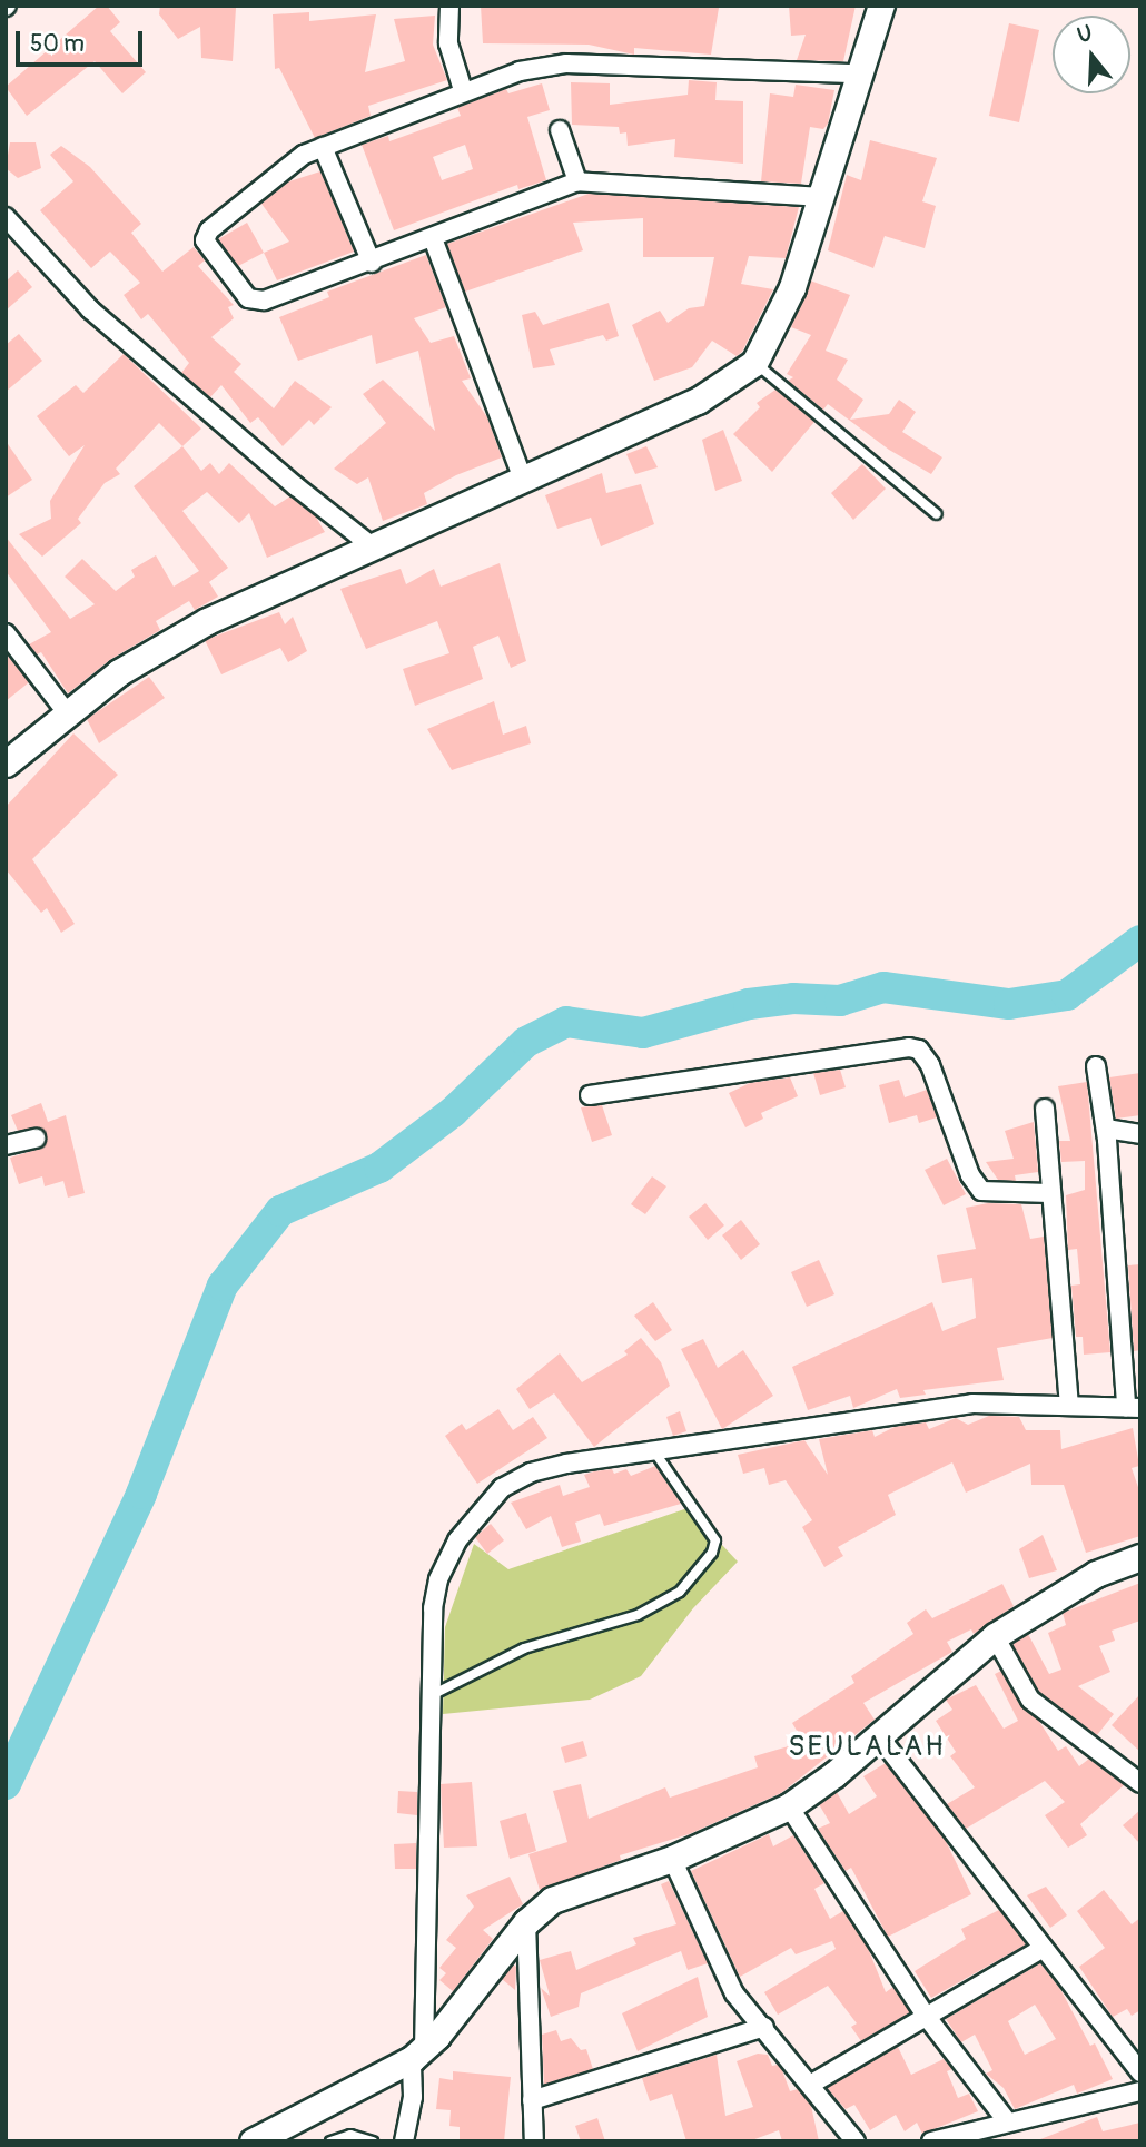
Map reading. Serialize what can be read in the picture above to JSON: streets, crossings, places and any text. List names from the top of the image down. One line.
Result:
{"districts":["SEULALAH"],"scale_bar":"50 m","north":"top"}
